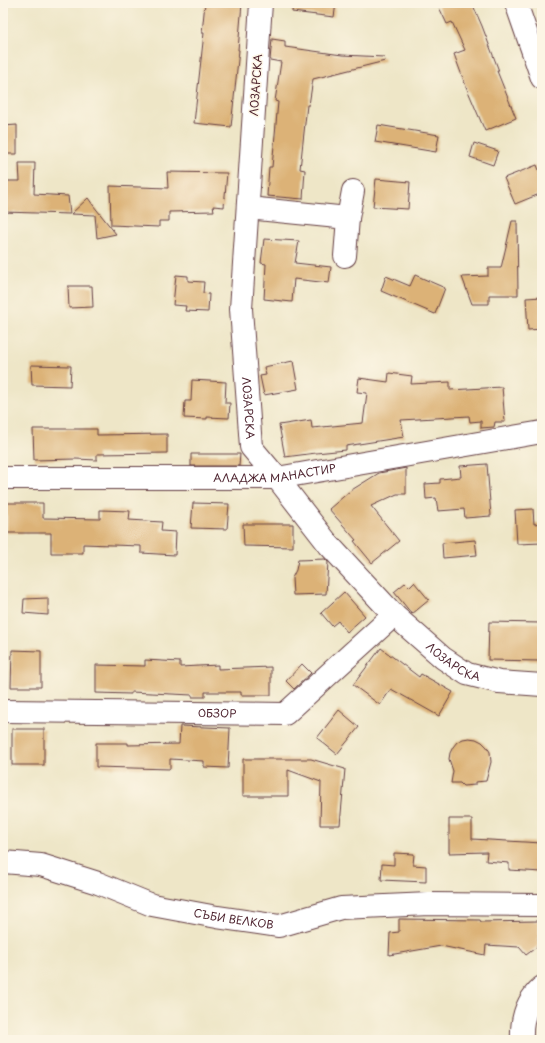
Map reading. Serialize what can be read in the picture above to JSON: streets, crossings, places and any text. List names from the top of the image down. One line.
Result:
{"streets":{"street":["ЛОЗАРСКА","АЛАДЖА МАНАСТИР","ОБЗОР","СЪБИ ВЕЛКОВ"]},"crossings":[["ЛОЗАРСКА","АЛАДЖА МАНАСТИР"],["ЛОЗАРСКА","ОБЗОР"]]}
